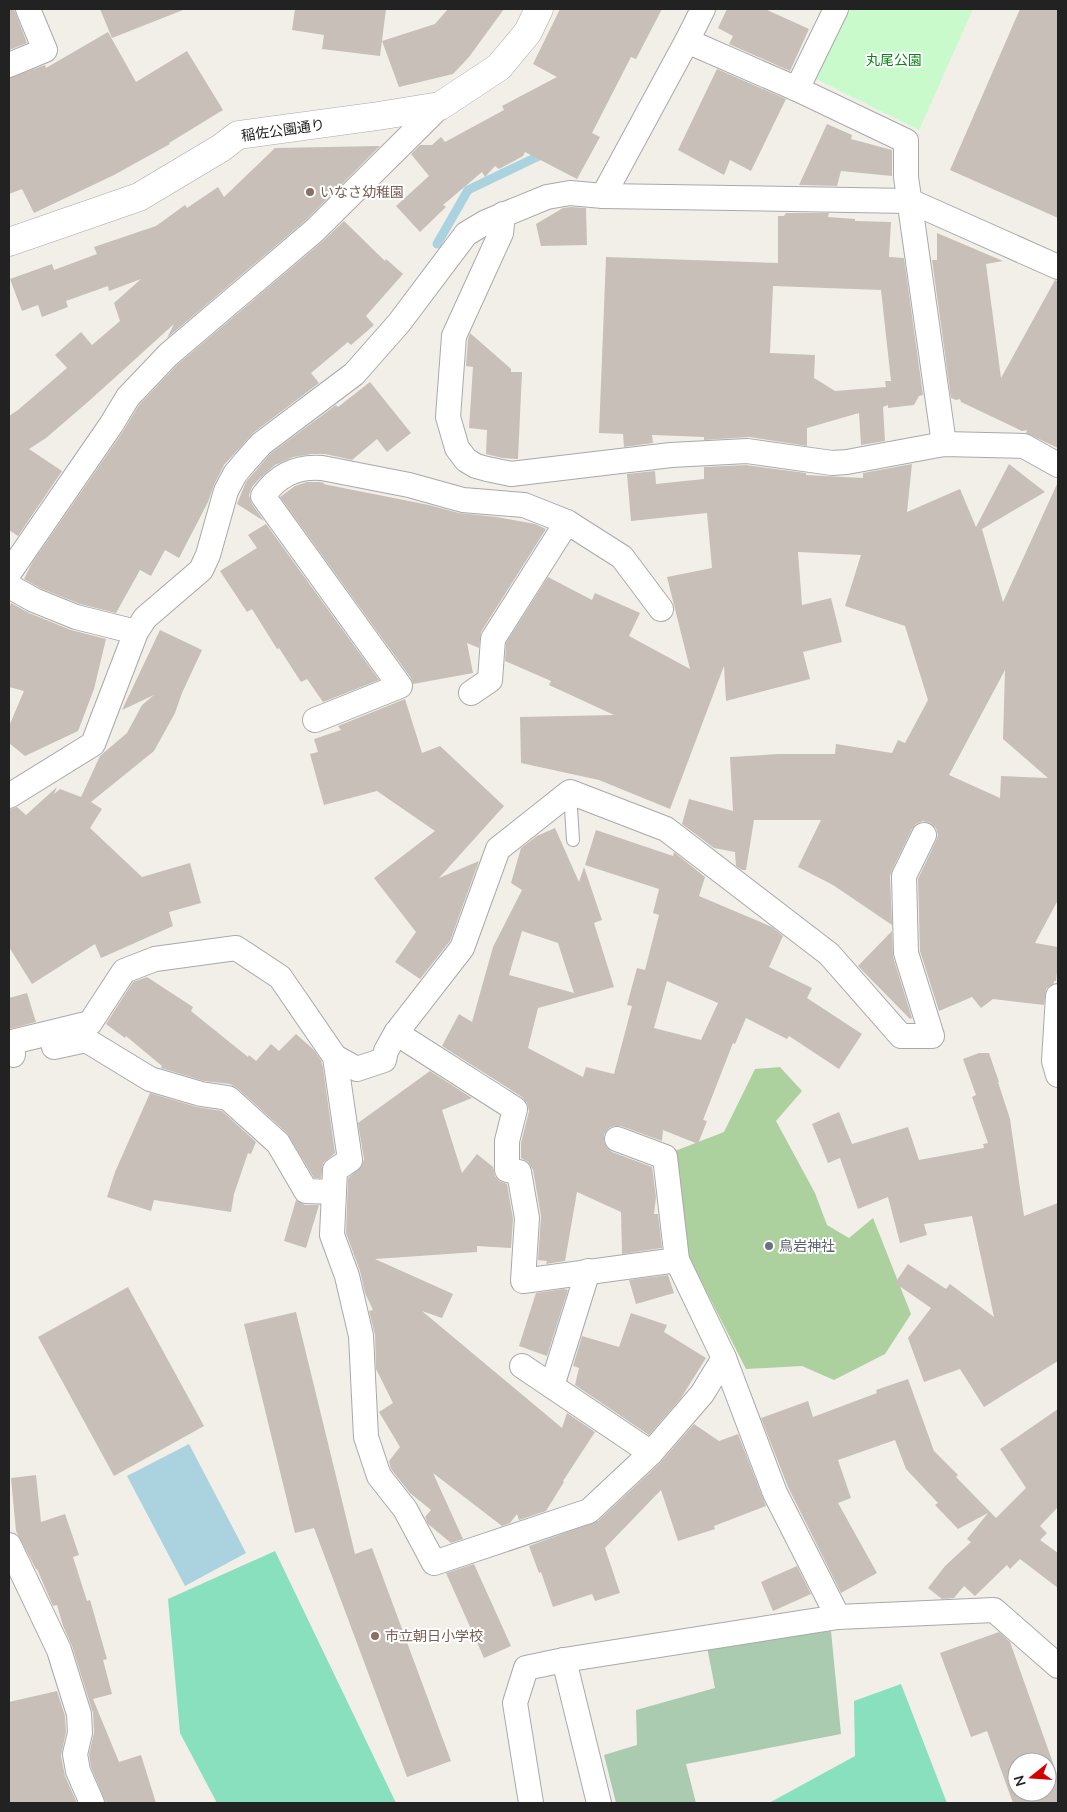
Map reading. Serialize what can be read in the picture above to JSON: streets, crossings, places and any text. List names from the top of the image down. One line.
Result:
{"streets":{"street":["稲佐公園通り"]},"parks":["丸尾公園"],"places":["いなさ幼稚園","鳥岩神社","市立朝日小学校"],"north":"left"}
